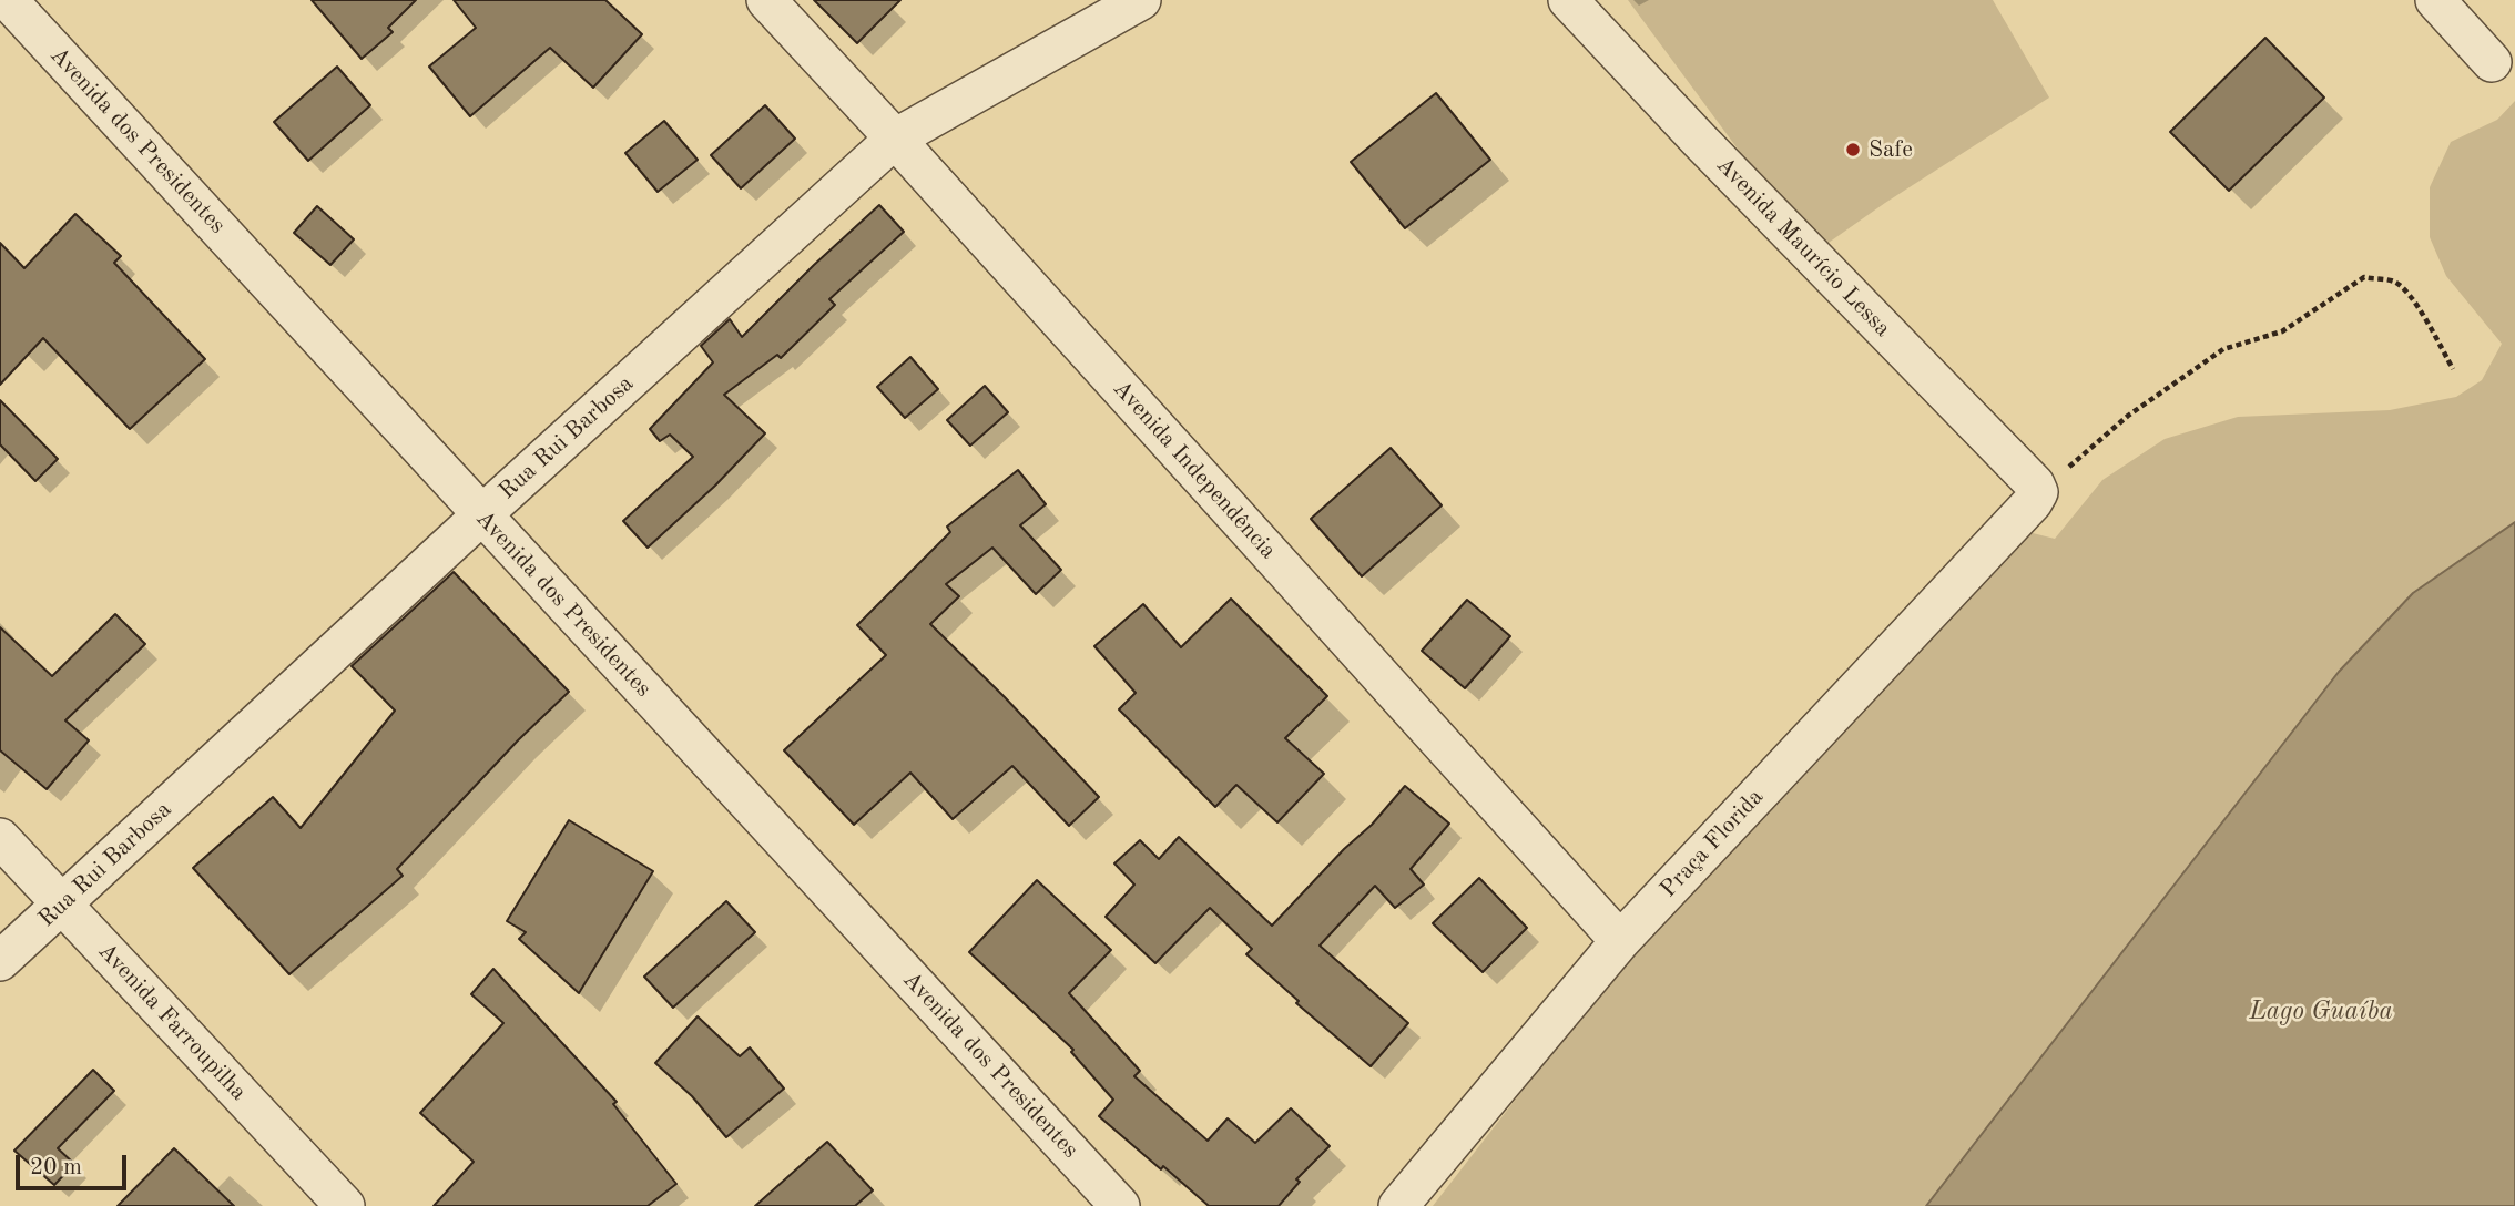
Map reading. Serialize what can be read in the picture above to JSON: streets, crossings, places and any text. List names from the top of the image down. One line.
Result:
{"streets":{"street":["Avenida dos Presidentes","Avenida Maurício Lessa","Rua Rui Barbosa","Avenida Independência","Praça Florida","Avenida Farroupilha"]},"crossings":[["Avenida dos Presidentes","Rua Rui Barbosa"],["Avenida Maurício Lessa","Praça Florida"],["Rua Rui Barbosa","Avenida Independência"],["Rua Rui Barbosa","Avenida Farroupilha"],["Avenida Independência","Praça Florida"]],"water":["Lago Guaíba"],"places":["Safe"],"scale_bar":"20 m"}
